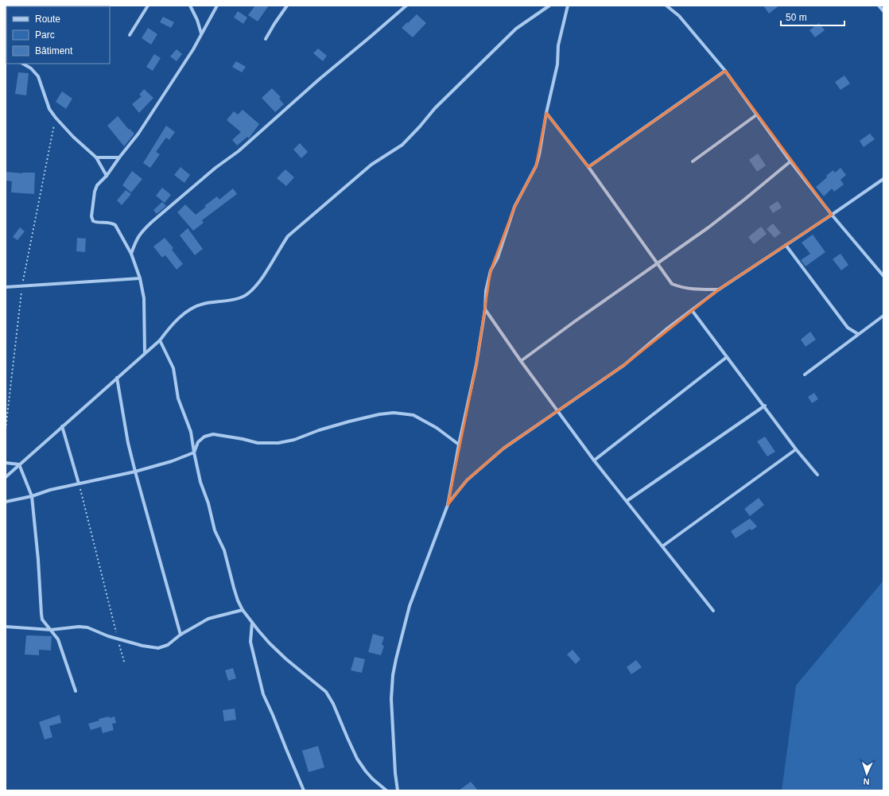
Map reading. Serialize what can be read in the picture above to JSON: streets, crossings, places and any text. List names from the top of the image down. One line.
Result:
{"legend":["Route","Parc","Bâtiment"],"scale_bar":"50 m","north":"bottom"}
